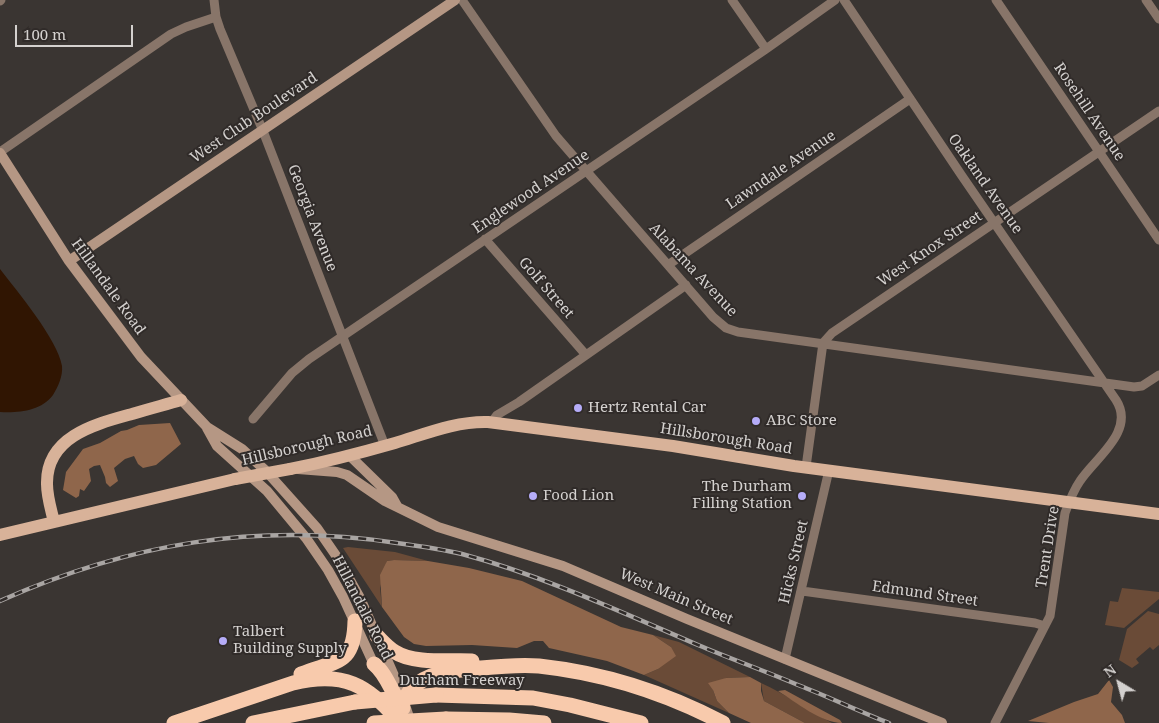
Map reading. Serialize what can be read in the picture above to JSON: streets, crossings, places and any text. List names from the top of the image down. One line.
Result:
{"streets":{"highway":["Durham Freeway"],"main road":["West Club Boulevard","Hillandale Road","Hillsborough Road","West Main Street"],"street":["Rosehill Avenue","Lawndale Avenue","Oakland Avenue","Englewood Avenue","Georgia Avenue","West Knox Street","Alabama Avenue","Golf Street","Trent Drive","Hicks Street","Edmund Street"]},"crossings":[["Rosehill Avenue","West Knox Street"],["West Club Boulevard","Georgia Avenue"],["West Club Boulevard","Hillandale Road"],["Lawndale Avenue","Oakland Avenue"],["Lawndale Avenue","Alabama Avenue"],["Oakland Avenue","West Knox Street"],["Oakland Avenue","Alabama Avenue"],["Oakland Avenue","Trent Drive"],["Englewood Avenue","Georgia Avenue"],["Englewood Avenue","Alabama Avenue"],["Englewood Avenue","Golf Street"],["Georgia Avenue","Hillsborough Road"],["West Knox Street","Alabama Avenue"],["Alabama Avenue","Trent Drive"],["Hillsborough Road","Trent Drive"],["Hillsborough Road","Hicks Street"],["Hillsborough Road","West Main Street"],["Trent Drive","Edmund Street"],["Hicks Street","Edmund Street"],["Hicks Street","West Main Street"]],"places":["Hertz Rental Car","ABC Store","Food Lion","The Durham Filling Station","Talbert Building Supply"],"scale_bar":"100 m","north":"top left"}
